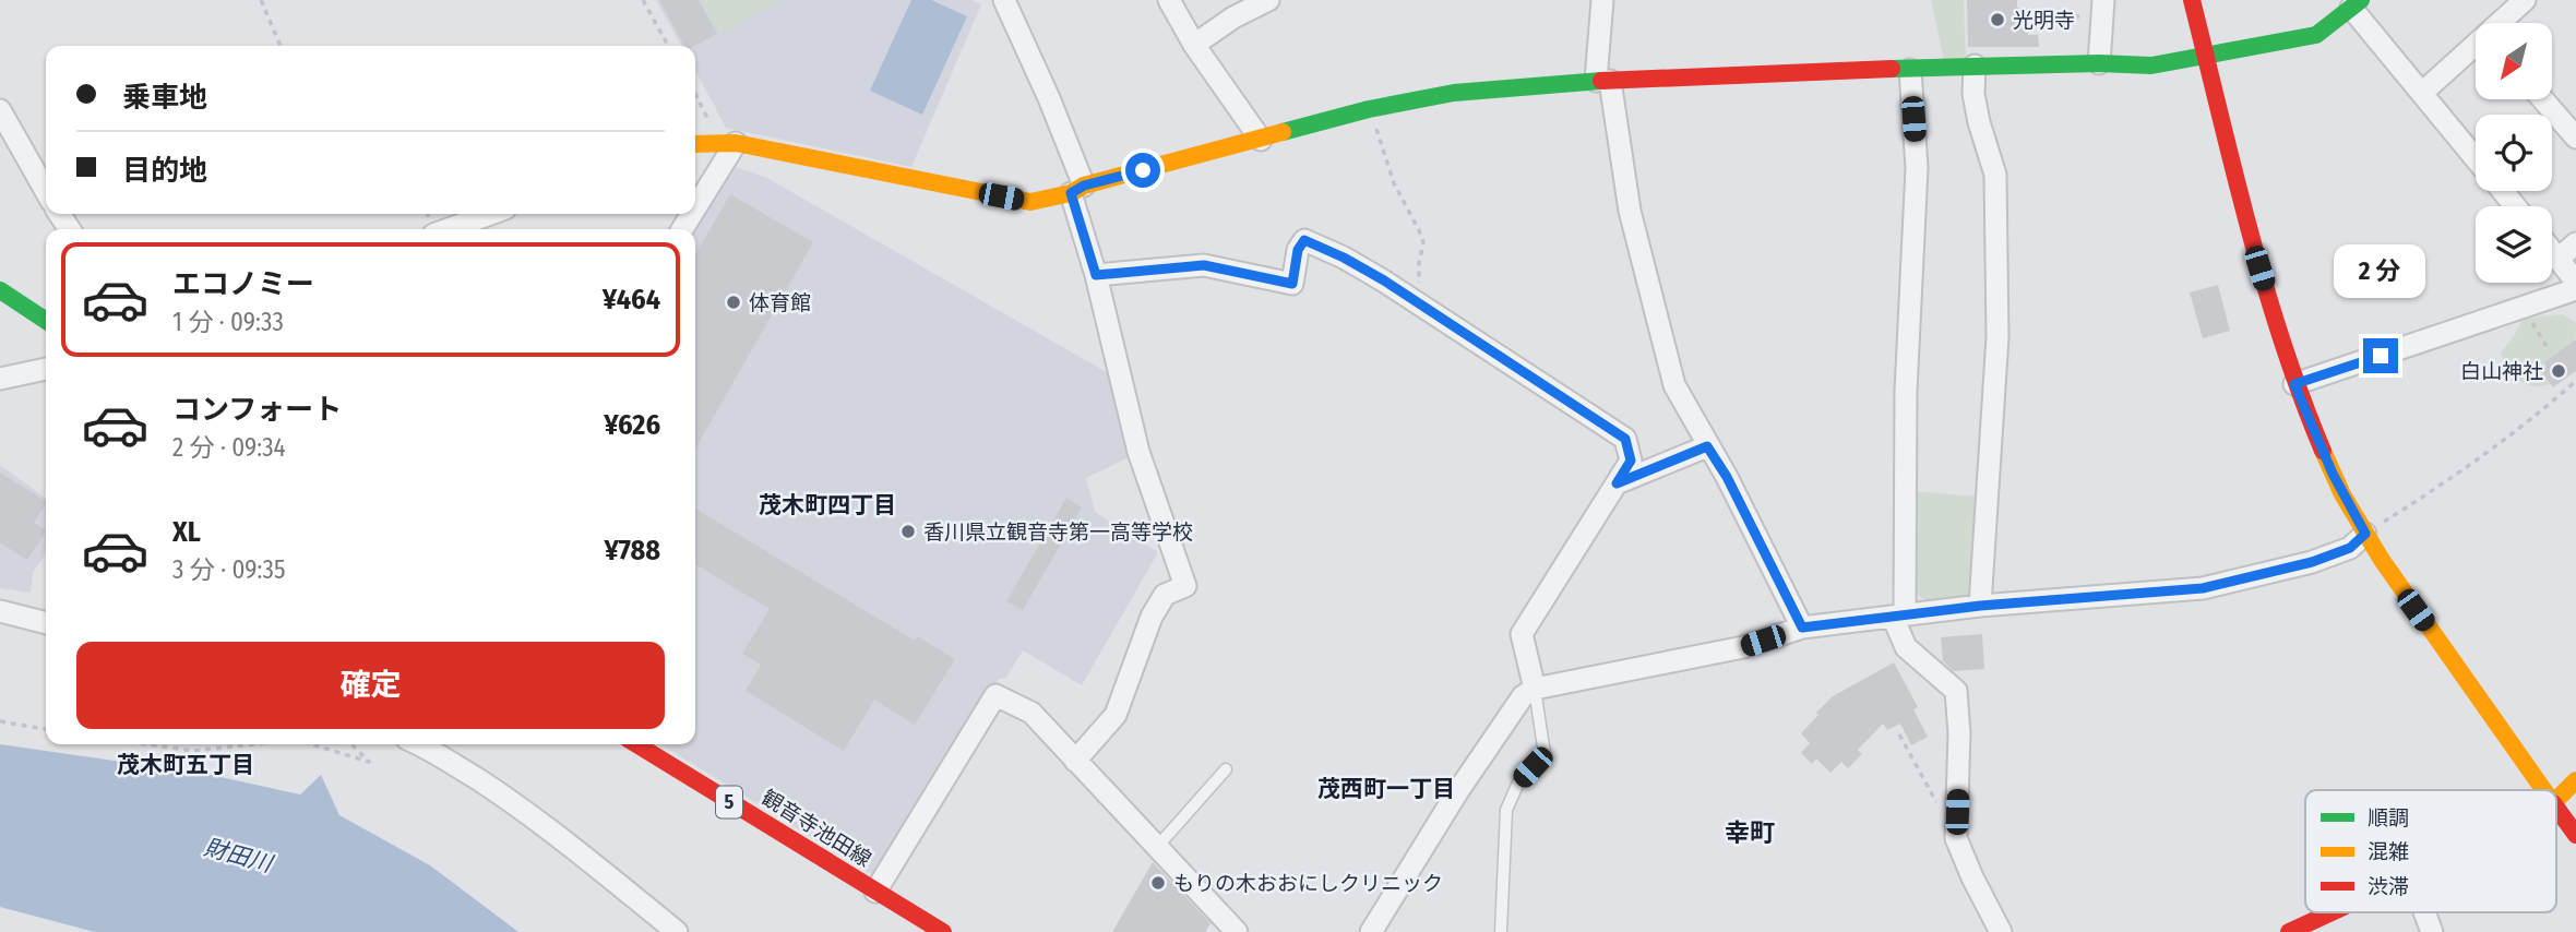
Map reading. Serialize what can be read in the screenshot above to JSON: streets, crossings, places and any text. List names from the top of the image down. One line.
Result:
{"streets":{"street":["5","観音寺池田線"]},"districts":["茂木町四丁目","茂木町五丁目","茂西町一丁目","幸町"],"water":["財田川"],"places":["光明寺","体育館","白山神社","香川県立観音寺第一高等学校","もりの木おおにしクリニック"],"legend":["順調","混雑","渋滞"],"north":"bottom left","page":{"banner":["乗車地","目的地"],"list":[{"name":"エコノミー","note":"1 分 · 09:33","value":"¥464"},{"name":"コンフォート","note":"2 分 · 09:34","value":"¥626"},{"name":"XL","note":"3 分 · 09:35","value":"¥788"}],"bubble":"2 分","buttons":"確定"}}
